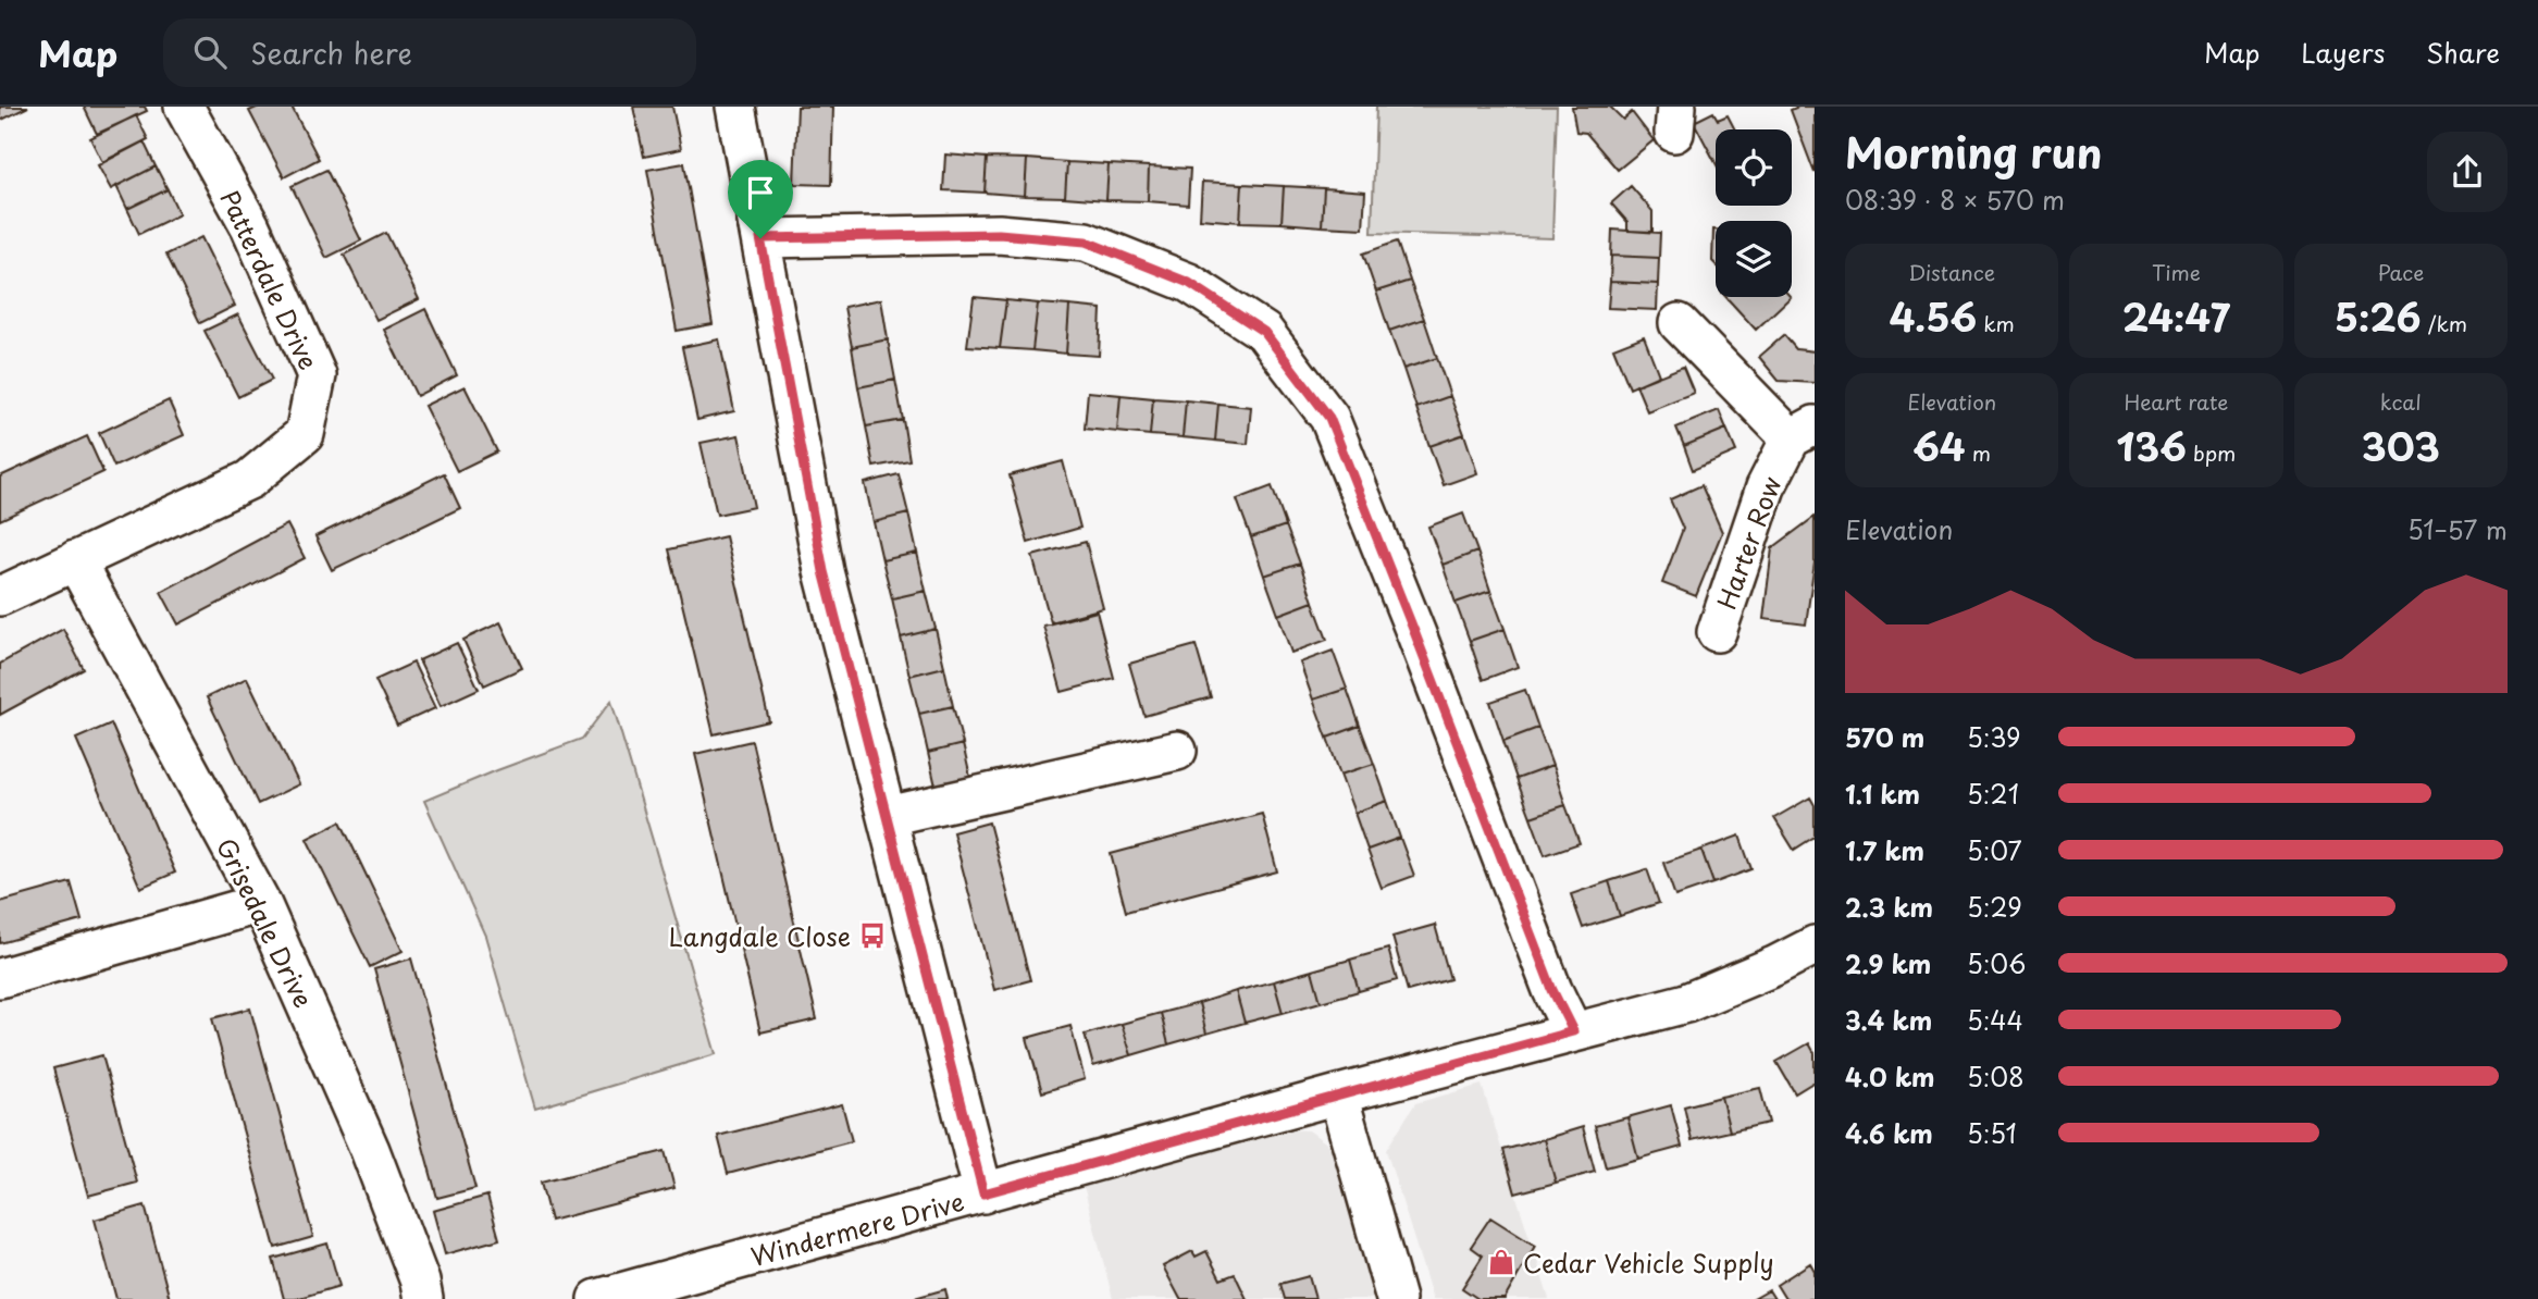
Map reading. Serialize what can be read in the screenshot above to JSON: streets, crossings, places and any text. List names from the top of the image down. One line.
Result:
{"streets":{"street":["Patterdale Drive","Harter Row","Grisedale Drive","Windermere Drive"]},"crossings":[["Patterdale Drive","Grisedale Drive"]],"places":{"bus stop":["Langdale Close"],"shop":["Cedar Vehicle Supply"]},"page":{"header":"Map","search":"Search here","nav":["Map","Layers","Share"],"heading":["Morning run","08:39 · 8 × 570 m"],"stats":[["Distance","4.56 km"],["Time","24:47"],["Pace","5:26 /km"],["Elevation","64 m"],["Heart rate","136 bpm"],["kcal","303"]],"chart":["Elevation","51–57 m"],"list":[{"name":"570 m","note":"5:39"},{"name":"1.1 km","note":"5:21"},{"name":"1.7 km","note":"5:07"},{"name":"2.3 km","note":"5:29"},{"name":"2.9 km","note":"5:06"},{"name":"3.4 km","note":"5:44"},{"name":"4.0 km","note":"5:08"},{"name":"4.6 km","note":"5:51"}]}}
